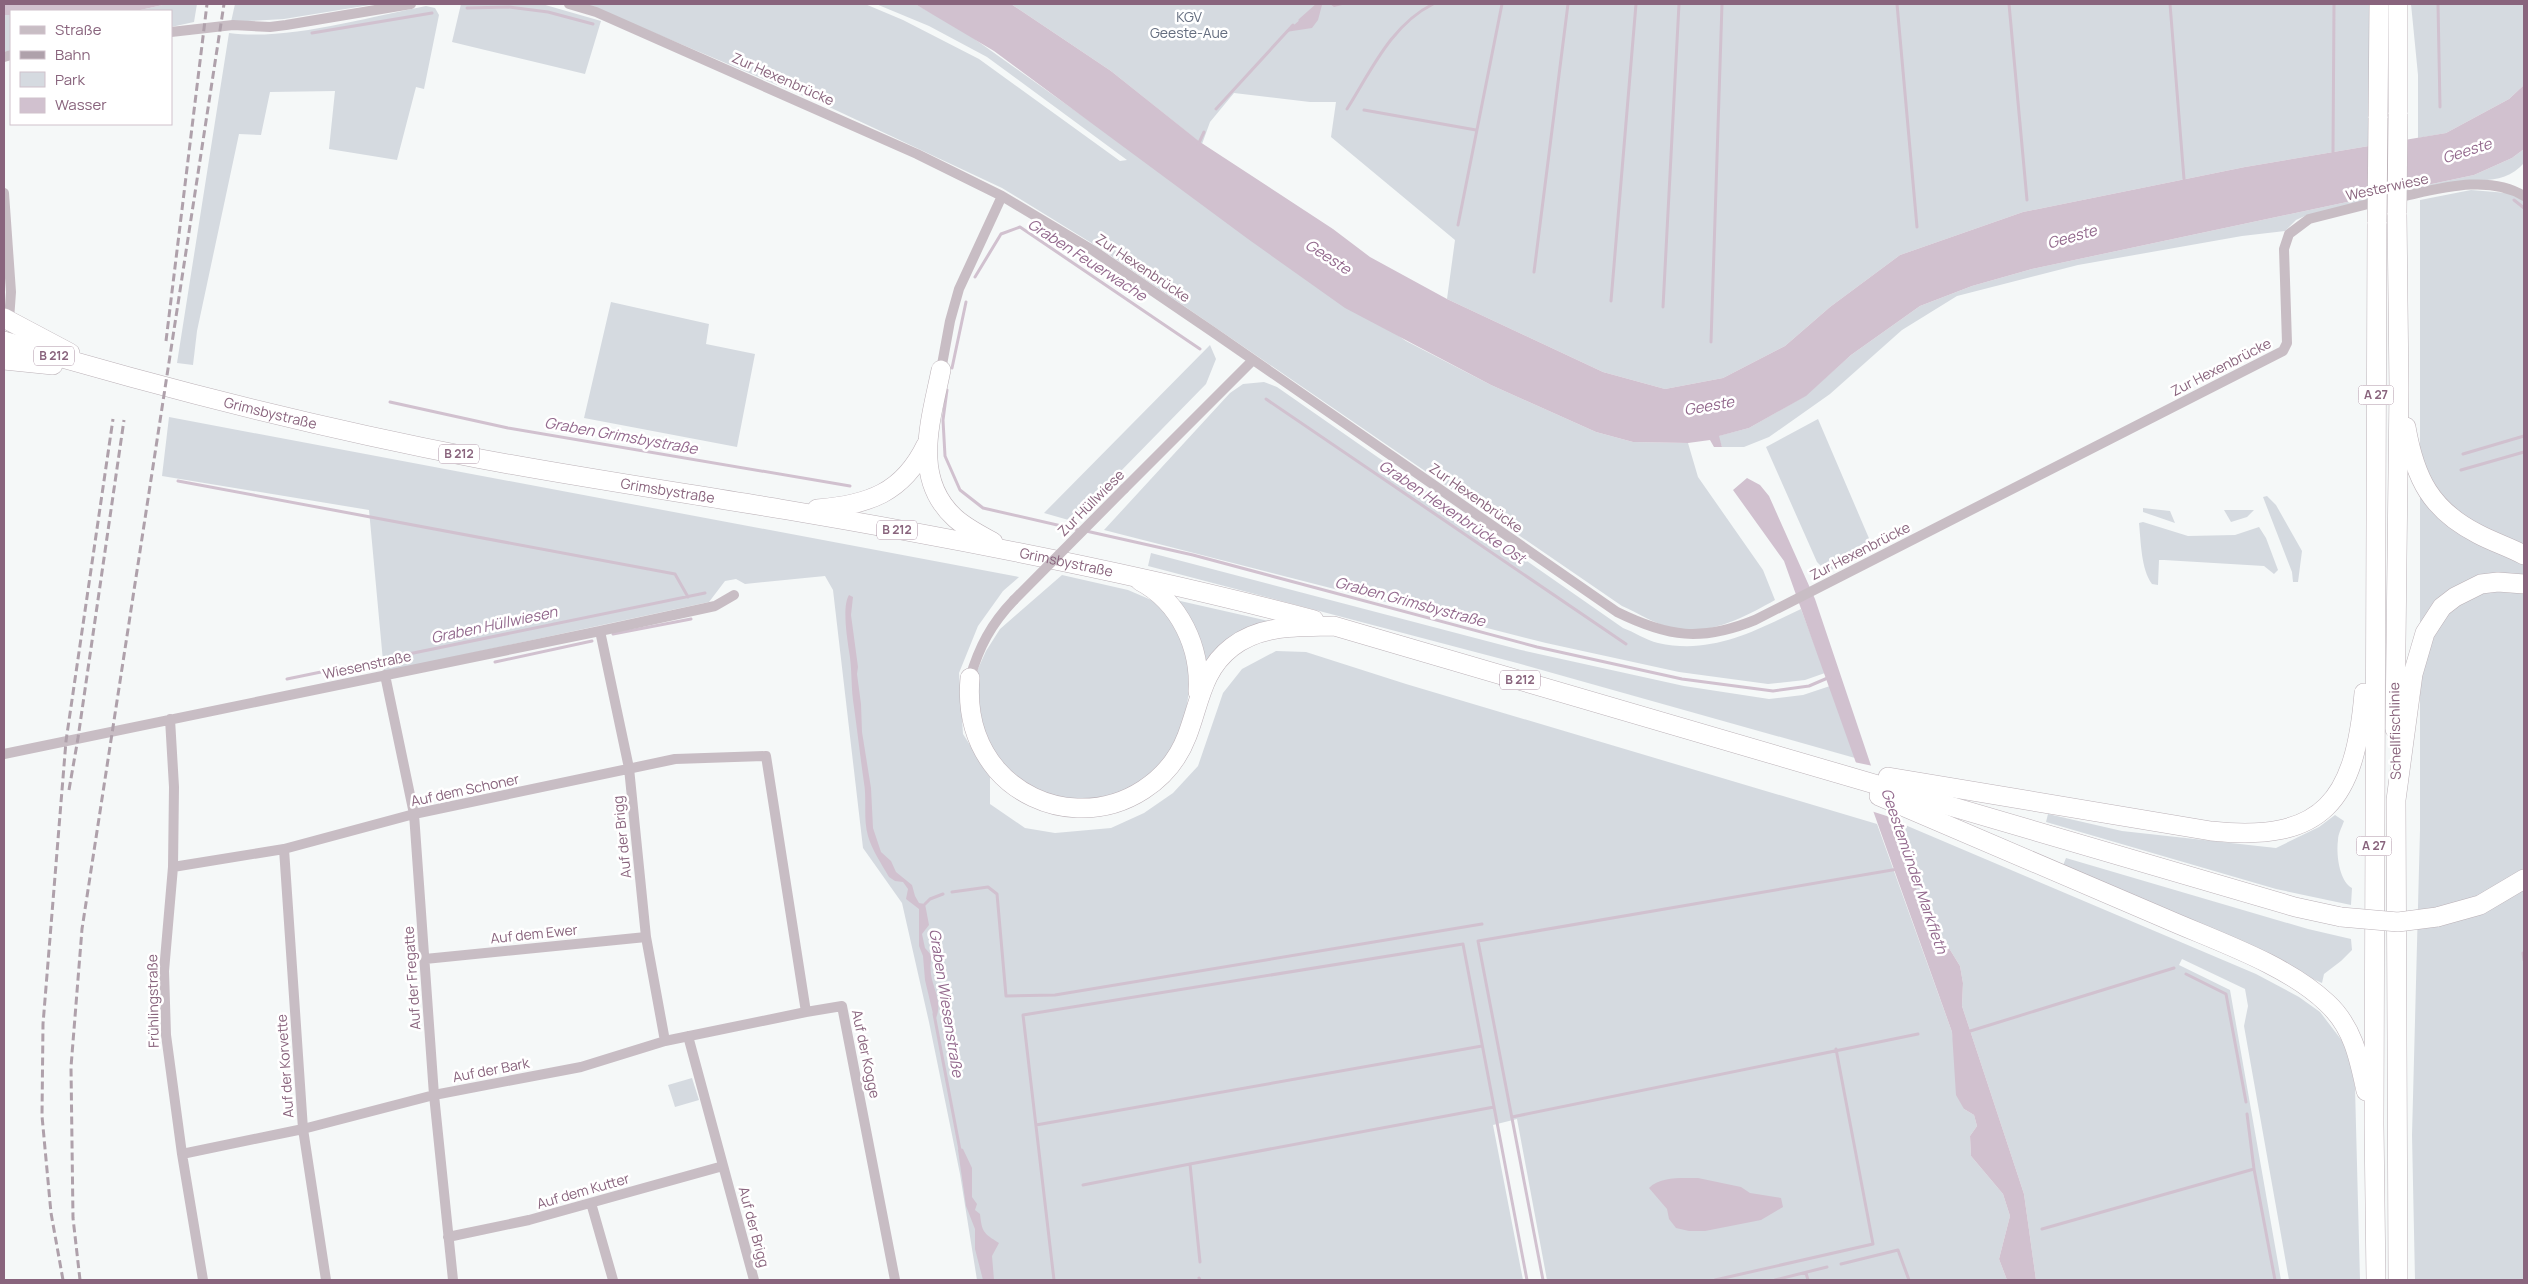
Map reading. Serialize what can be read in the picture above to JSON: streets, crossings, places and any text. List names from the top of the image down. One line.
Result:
{"streets":{"highway":["B 212","A 27","Grimsbystraße","Schellfischlinie"],"street":["Zur Hexenbrücke","Westerwiese","Zur Hüllwiese","Wiesenstraße","Auf dem Schoner","Auf der Brigg","Auf dem Ewer","Auf der Fregatte","Frühlingstraße","Auf der Kogge","Auf der Korvette","Auf der Bark","Auf dem Kutter"]},"crossings":[["Zur Hexenbrücke","Westerwiese"],["Zur Hexenbrücke","Zur Hüllwiese"],["B 212","Grimsbystraße"],["A 27","Schellfischlinie"],["Wiesenstraße","Auf der Brigg"],["Wiesenstraße","Auf der Fregatte"],["Wiesenstraße","Frühlingstraße"],["Auf dem Schoner","Auf der Brigg"],["Auf dem Schoner","Auf der Fregatte"],["Auf dem Schoner","Frühlingstraße"],["Auf dem Schoner","Auf der Kogge"],["Auf dem Schoner","Auf der Korvette"],["Auf dem Schoner","Auf der Bark"],["Auf der Brigg","Auf dem Ewer"],["Auf der Brigg","Auf der Bark"],["Auf der Brigg","Auf dem Kutter"],["Auf dem Ewer","Auf der Fregatte"],["Auf der Fregatte","Auf der Bark"],["Auf der Fregatte","Auf dem Kutter"],["Frühlingstraße","Auf der Bark"],["Auf der Kogge","Auf der Bark"],["Auf der Korvette","Auf der Bark"]],"water":["Geeste","Graben Feuerwache","Graben Grimsbystraße","Graben Hexenbrücke Ost","Graben Hüllwiesen","Geestemünder Markfleth","Graben Wiesenstraße"],"parks":["KGV Geeste-Aue"],"legend":["Straße","Bahn","Park","Wasser"]}
